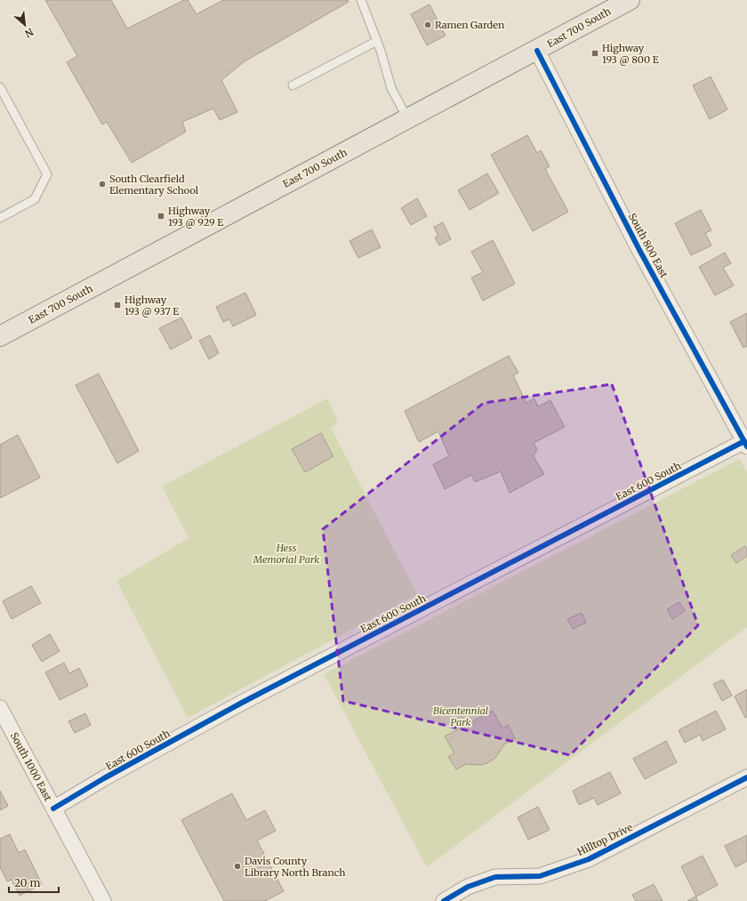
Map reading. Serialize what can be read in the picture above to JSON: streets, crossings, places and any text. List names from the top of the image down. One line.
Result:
{"streets":{"main road":["East 700 South"],"street":["South 800 East","East 600 South","South 1000 East","Hilltop Drive"]},"crossings":[["East 700 South","South 800 East"],["South 800 East","East 600 South"],["East 600 South","South 1000 East"]],"parks":["Hess Memorial Park","Bicentennial Park"],"places":{"other":["Ramen Garden","South Clearfield Elementary School","Davis County Library North Branch"],"transit":["Highway 193 @ 800 E","Highway 193 @ 929 E","Highway 193 @ 937 E"]},"scale_bar":"20 m","north":"bottom right"}
